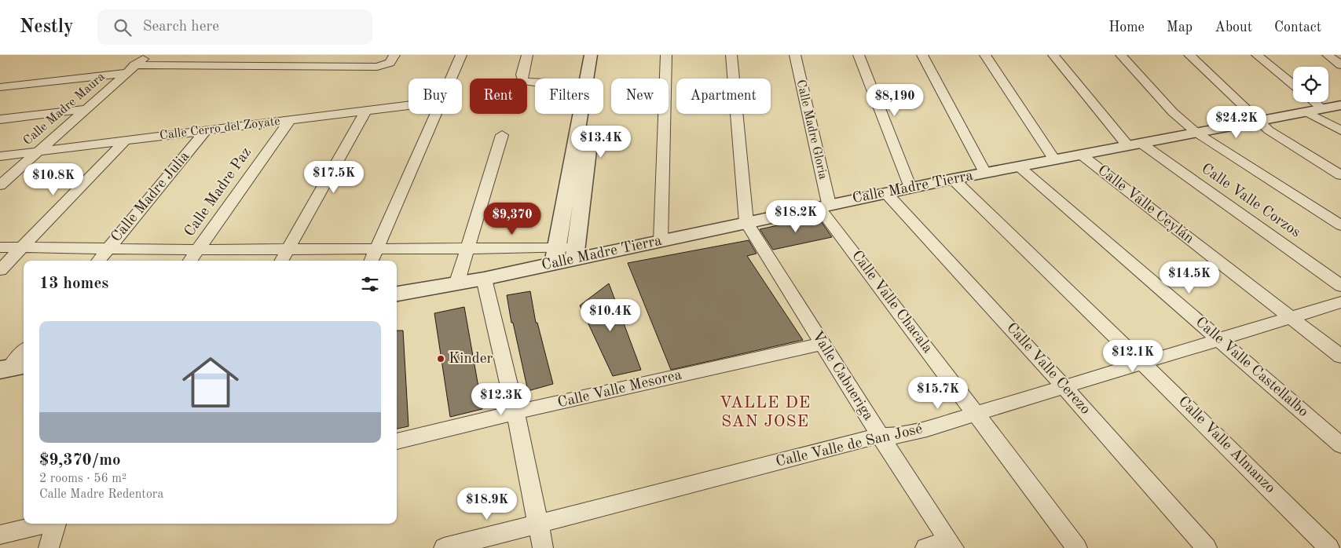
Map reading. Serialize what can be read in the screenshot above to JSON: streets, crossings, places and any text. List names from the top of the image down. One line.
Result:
{"streets":{"street":["Calle Madre Maura","Calle Cerro del Zoyate","Calle Madre Gloria","Calle Madre Tierra","Calle Madre Paz","Calle Madre Julia","Calle Valle Corzos","Calle Valle Ceylán","Calle Valle Chacala","Calle Valle Castellalbo","Calle Valle Cerezo","Valle Cabueriga","Calle Valle Mesorea","Calle Valle Almanzo","Calle Valle de San José"]},"crossings":[["Calle Madre Maura","Calle Cerro del Zoyate"],["Calle Cerro del Zoyate","Calle Madre Paz"],["Calle Cerro del Zoyate","Calle Madre Julia"],["Calle Madre Gloria","Calle Madre Tierra"],["Calle Madre Gloria","Calle Valle Chacala"],["Calle Madre Tierra","Calle Valle Corzos"],["Calle Madre Tierra","Calle Valle Ceylán"],["Calle Madre Tierra","Calle Valle Chacala"],["Calle Madre Tierra","Calle Valle Castellalbo"],["Calle Madre Tierra","Calle Valle Cerezo"],["Calle Madre Tierra","Valle Cabueriga"],["Calle Madre Tierra","Calle Valle Almanzo"],["Calle Valle Ceylán","Calle Valle de San José"],["Calle Valle Chacala","Calle Valle de San José"],["Calle Valle Castellalbo","Calle Valle de San José"],["Calle Valle Cerezo","Calle Valle de San José"],["Valle Cabueriga","Calle Valle Mesorea"],["Valle Cabueriga","Calle Valle de San José"],["Calle Valle Almanzo","Calle Valle de San José"]],"districts":["VALLE DE SAN JOSE"],"places":["Kinder"],"page":{"header":"Nestly","search":"Search here","nav":["Home","Map","About","Contact"],"chip":["Buy","Rent","Filters","New","Apartment"],"price":["$8,190","$24.2K","$13.4K","$17.5K","$10.8K","$18.2K","$9,370","$14.5K","$10.4K","$12.1K","$15.7K","$12.3K","$18.9K"],"heading":"13 homes","list":[{"name":"$9,370/mo","note":"2 rooms · 56 m² · Calle Madre Redentora"}]}}
